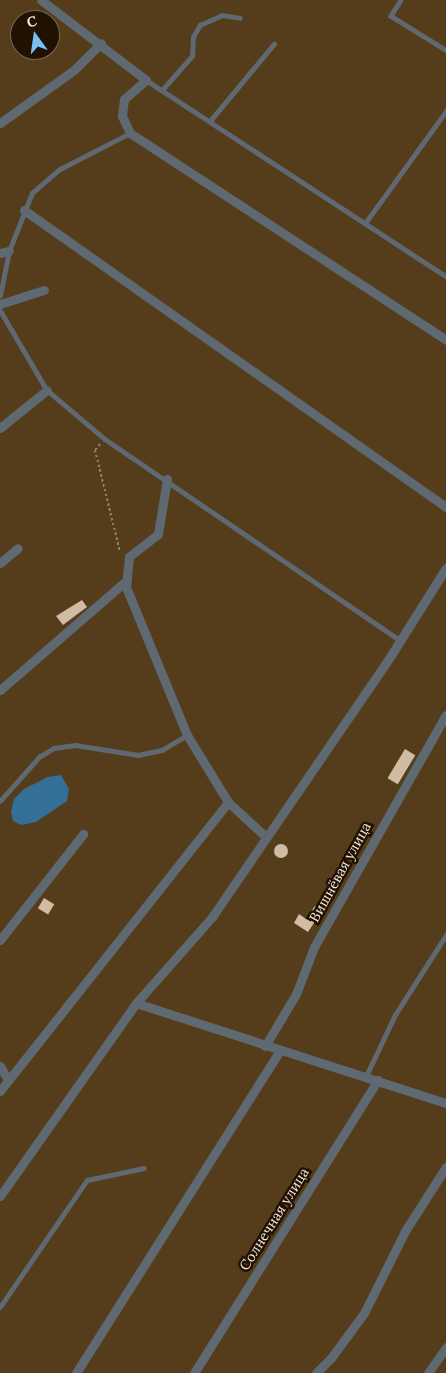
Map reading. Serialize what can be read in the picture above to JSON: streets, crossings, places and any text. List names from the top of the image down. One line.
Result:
{"streets":{"street":["Вишнёвая улица","Солнечная улица"]},"north":"top"}
